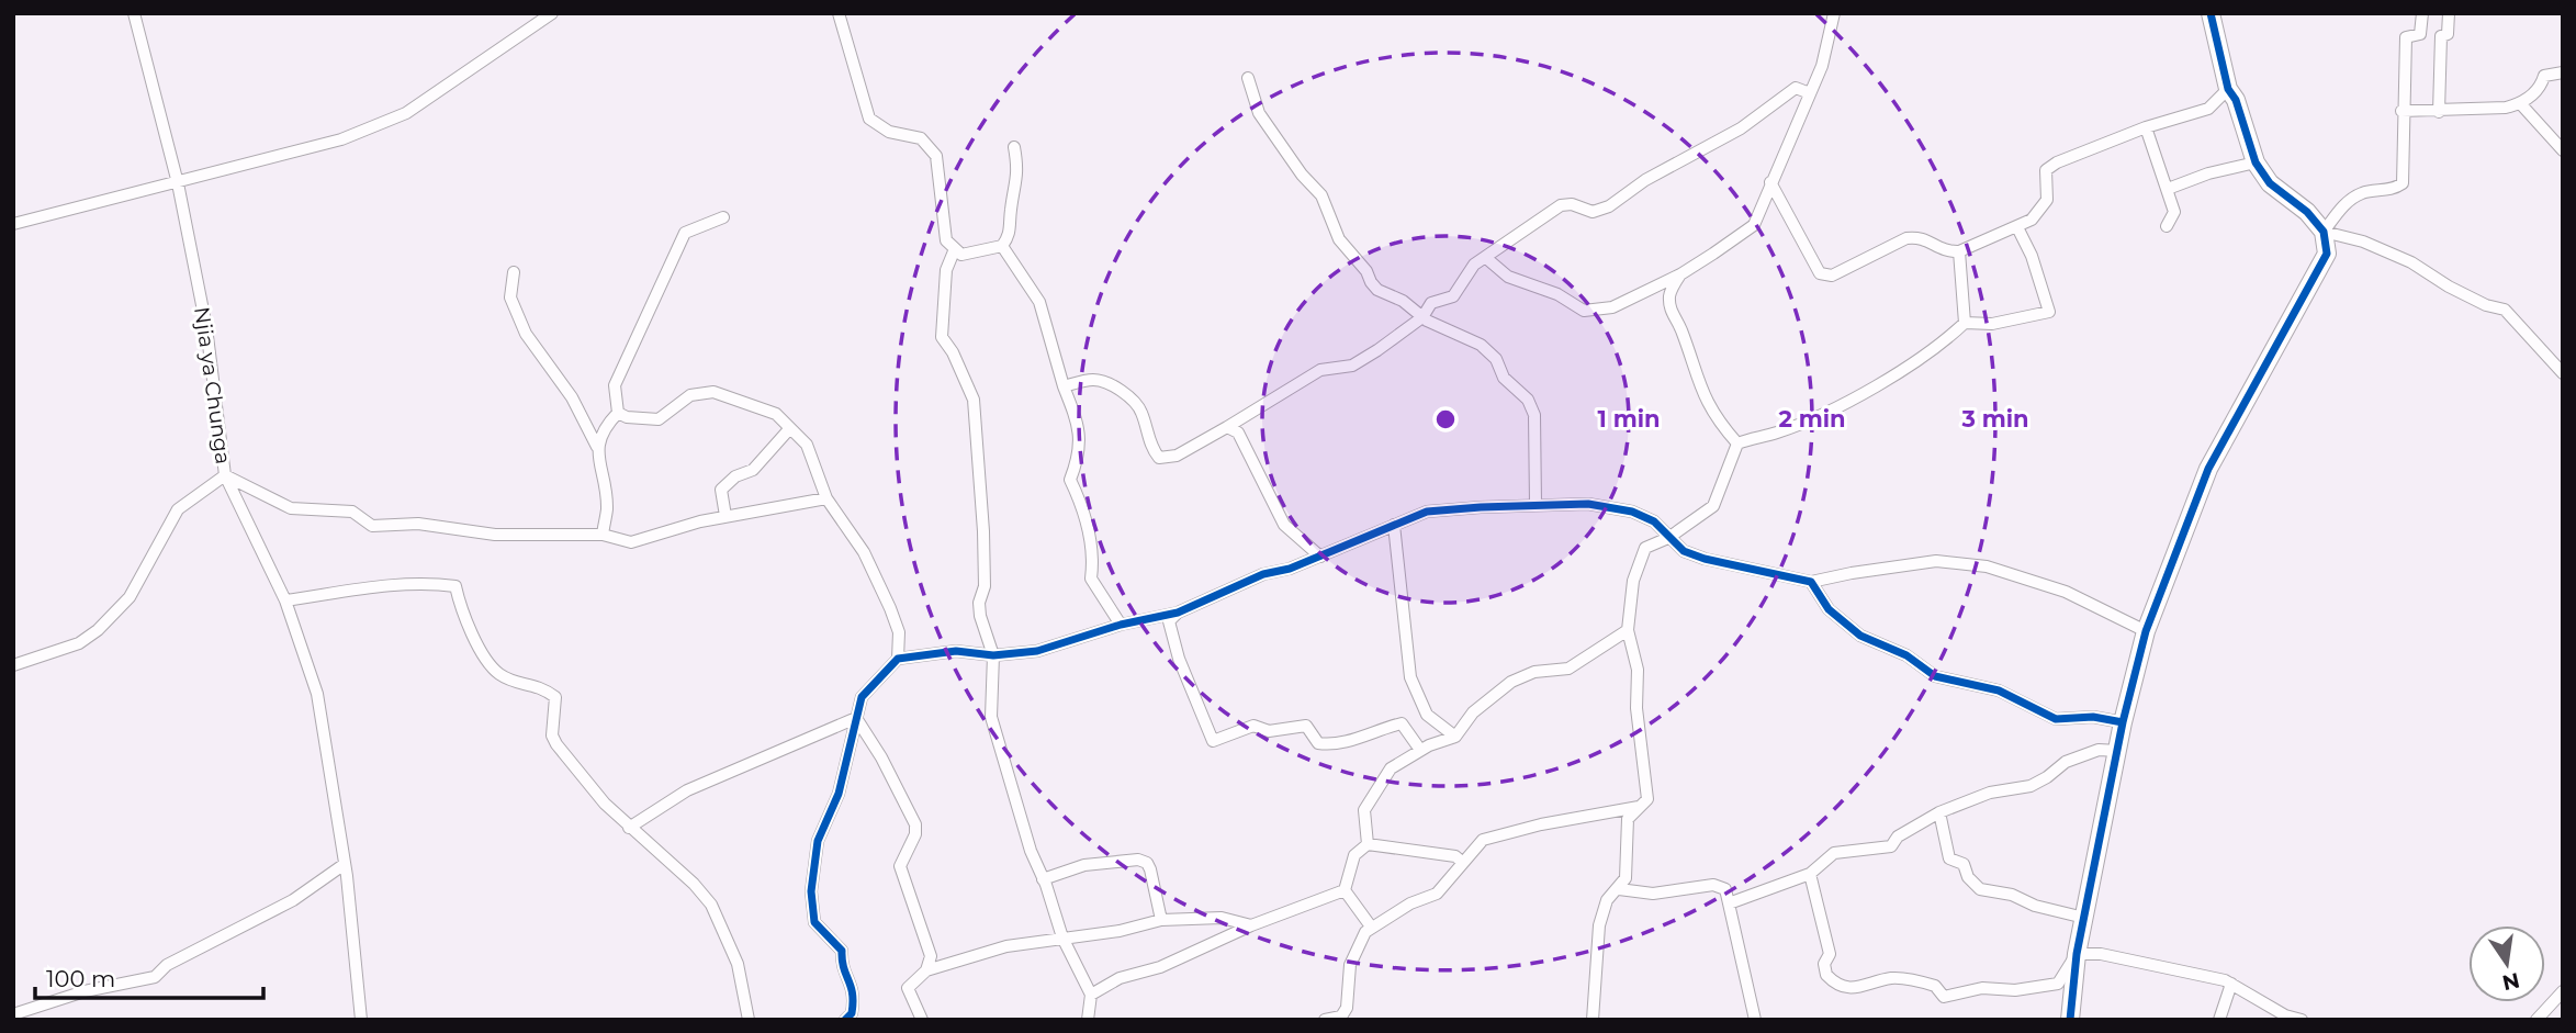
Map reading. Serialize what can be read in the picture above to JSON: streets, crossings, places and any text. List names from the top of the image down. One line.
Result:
{"streets":{"street":["Njia ya Chunga"]},"scale_bar":"100 m","north":"bottom","rings":["1 min","2 min","3 min"]}
